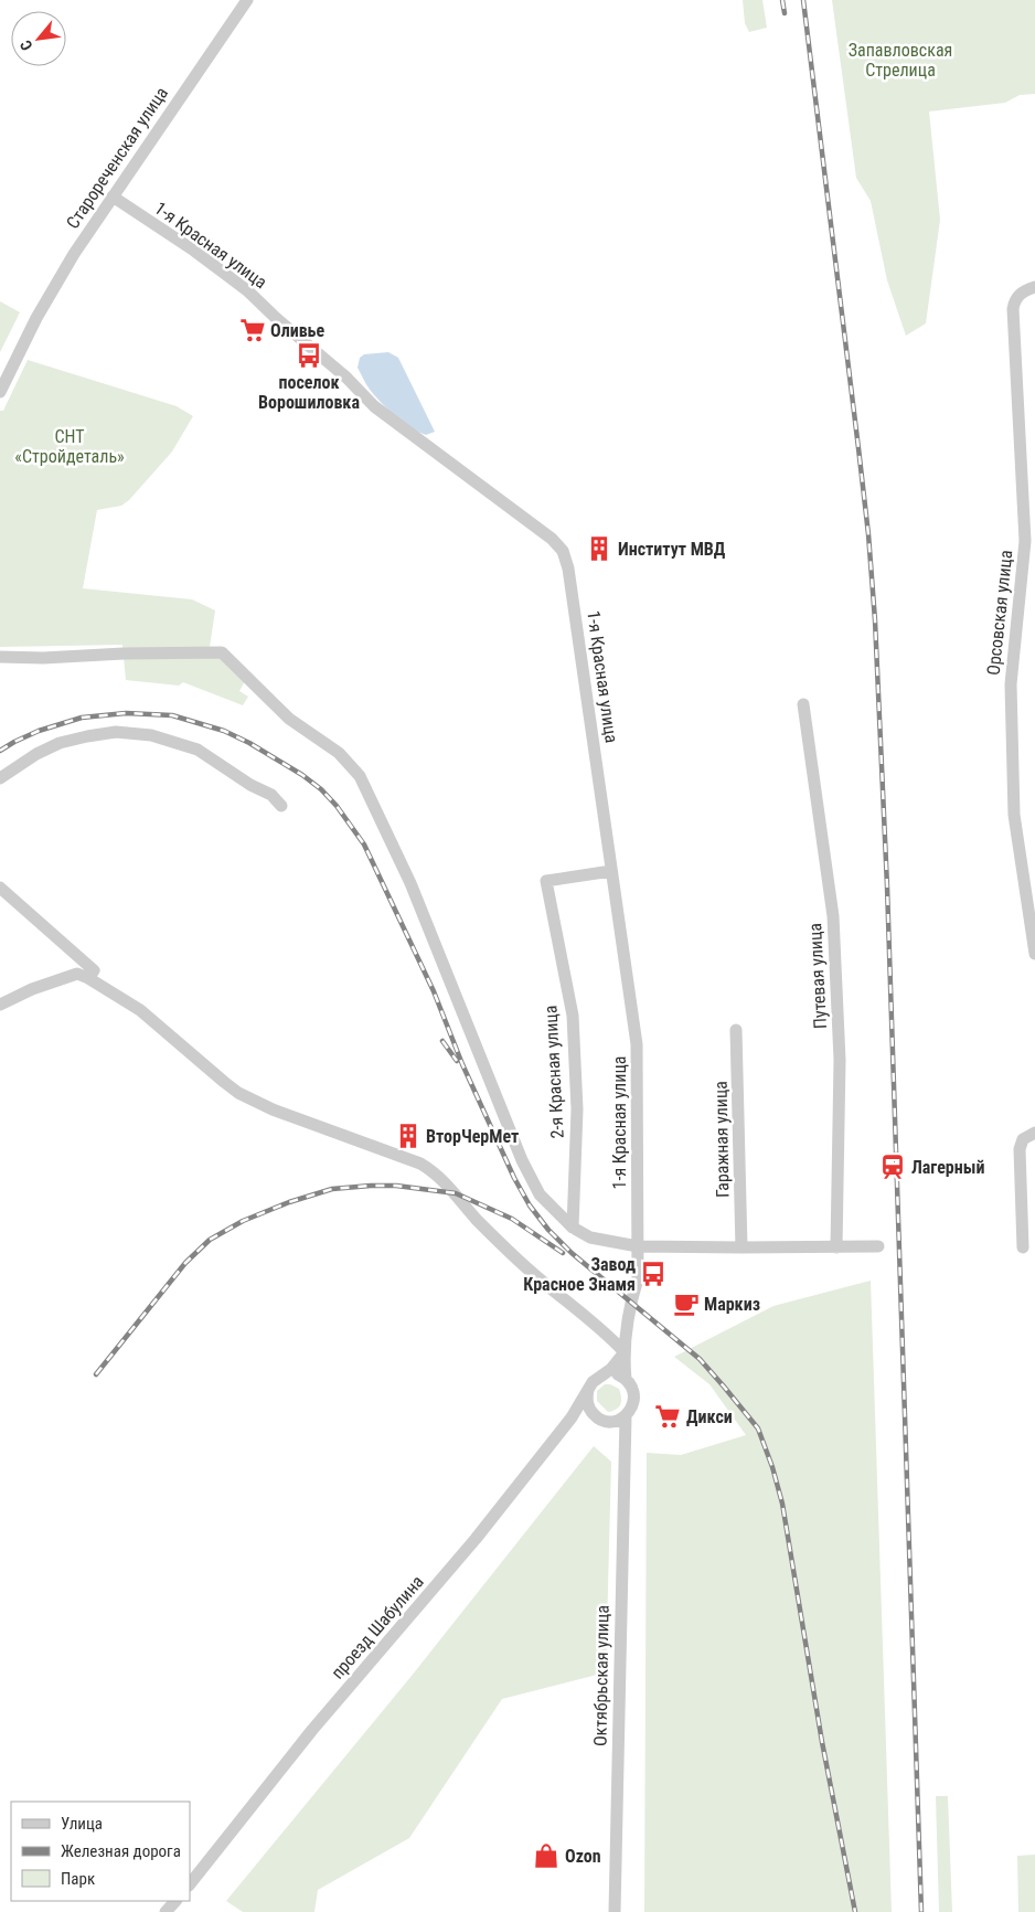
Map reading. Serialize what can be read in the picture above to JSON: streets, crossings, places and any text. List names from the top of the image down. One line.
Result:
{"streets":{"street":["Старореченская улица","1-я Красная улица","Орсовская улица","Путевая улица","2-я Красная улица","Гаражная улица","проезд Шабулина","Октябрьская улица"]},"crossings":[["Старореченская улица","1-я Красная улица"],["1-я Красная улица","2-я Красная улица"],["1-я Красная улица","проезд Шабулина"],["1-я Красная улица","Октябрьская улица"],["проезд Шабулина","Октябрьская улица"]],"parks":["Запавловская Стрелица","СНТ «Стройдеталь»"],"places":{"supermarket":["Оливье","Дикси"],"bus stop":["поселок Ворошиловка","Завод Красное Знамя"],"building":["Институт МВД","ВторЧерМет"],"station":["Лагерный"],"cafe":["Маркиз"],"shop":["Ozon"]},"legend":["Улица","Железная дорога","Парк"],"north":"bottom left"}
